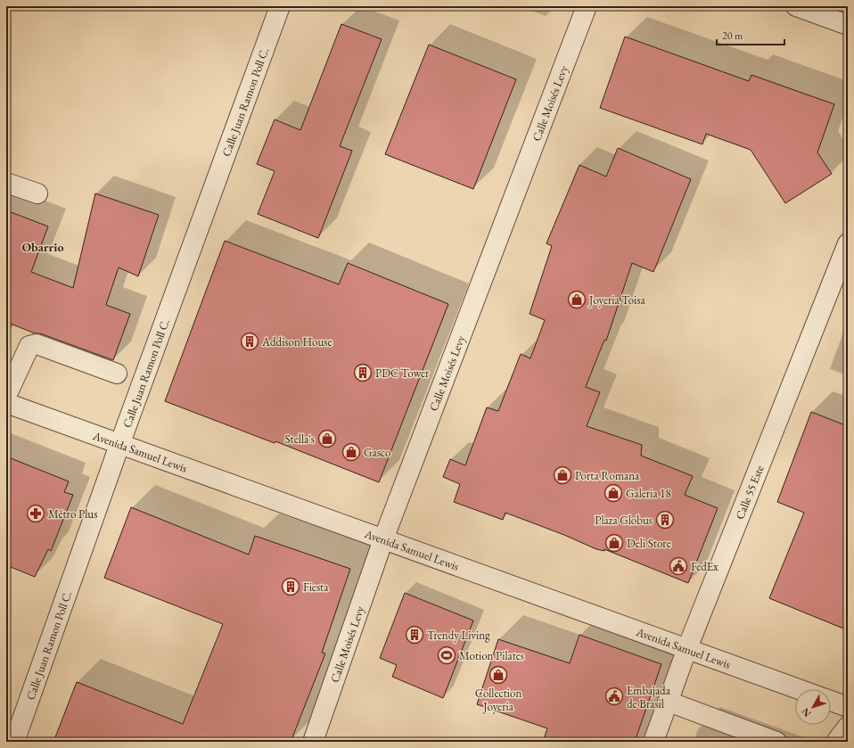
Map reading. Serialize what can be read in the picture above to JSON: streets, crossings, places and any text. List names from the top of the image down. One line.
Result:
{"streets":{"street":["Calle Juan Ramon Poll C.","Calle Moisés Levy","Avenida Samuel Lewis","Calle 55 Este"]},"crossings":[["Calle Juan Ramon Poll C.","Avenida Samuel Lewis"],["Calle Moisés Levy","Avenida Samuel Lewis"],["Avenida Samuel Lewis","Calle 55 Este"]],"districts":["Obarrio"],"places":{"shop":["Joyeria Toisa","Stella's","Gasco","Porta Romana","Galeria 18","Deli Store","Collection Joyeria"],"building":["Addison House","PDC Tower","Plaza Globus","Fiesta","Trendy Living"],"pharmacy":["Métro Plus"],"public building":["FedEx","Embajada de Brasil"],"sports":["Motion Pilates"]},"scale_bar":"20 m","north":"bottom left"}
